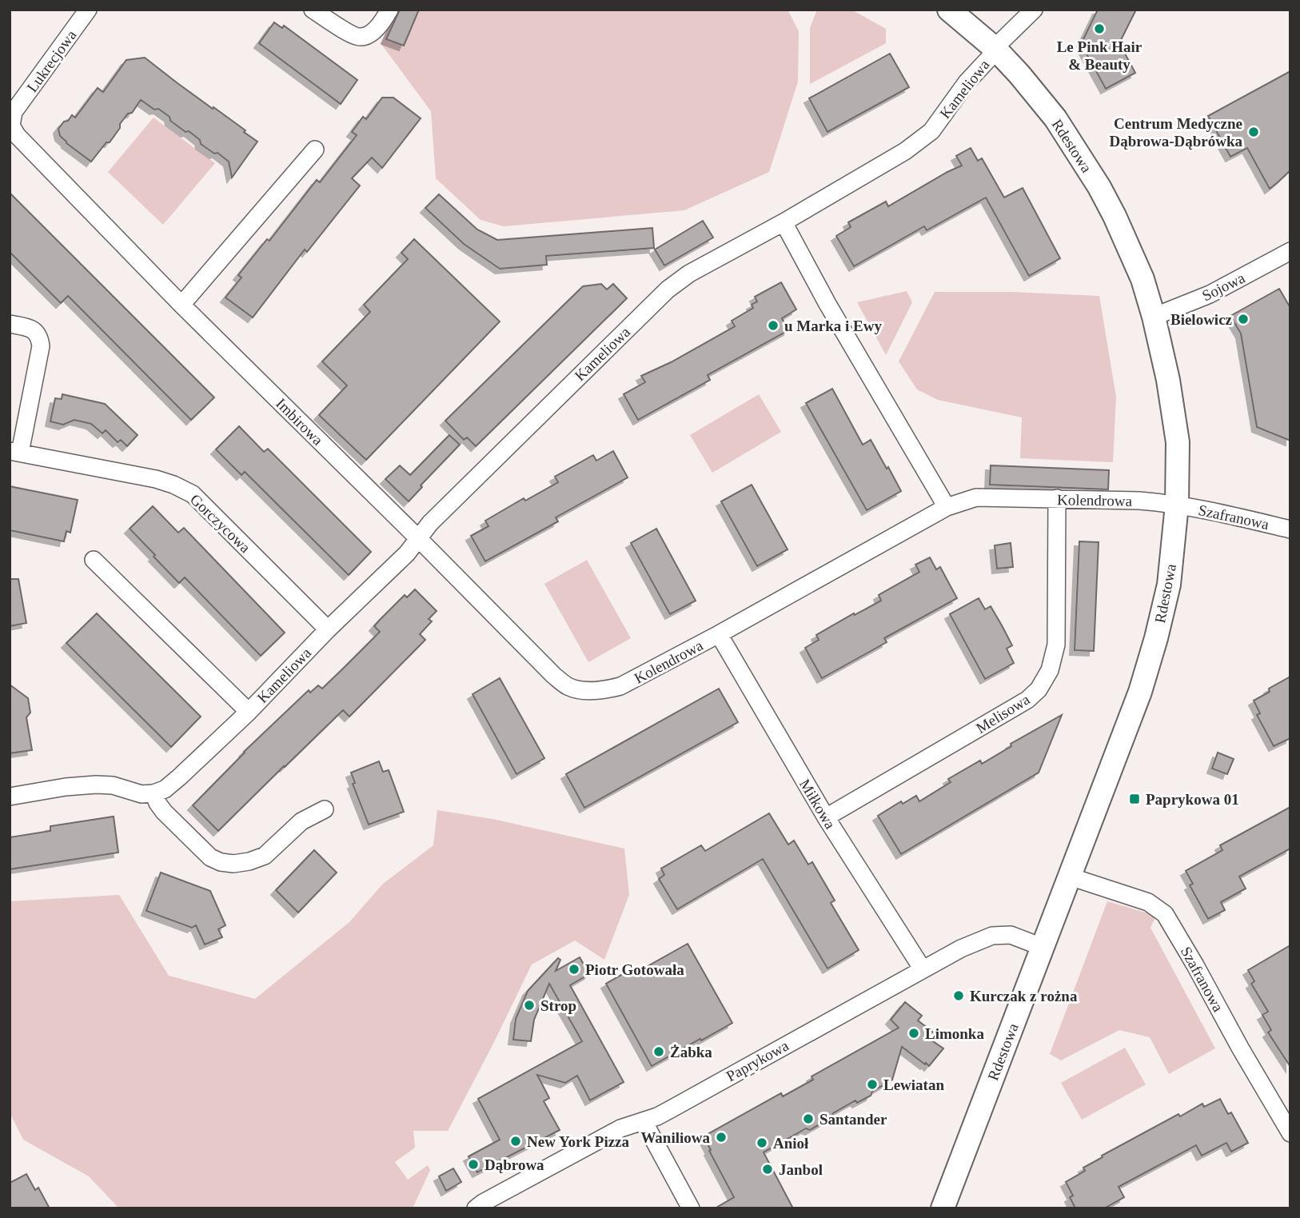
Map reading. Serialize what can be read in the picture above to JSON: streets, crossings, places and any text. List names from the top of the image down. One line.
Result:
{"streets":{"street":["Lukrecjowa","Kameliowa","Rdestowa","Sojowa","Imbirowa","Kolendrowa","Szafranowa","Gorczycowa","Melisowa","Miłkowa","Paprykowa"]},"crossings":[["Lukrecjowa","Imbirowa"],["Kameliowa","Rdestowa"],["Kameliowa","Imbirowa"],["Kameliowa","Kolendrowa"],["Kameliowa","Gorczycowa"],["Rdestowa","Sojowa"],["Rdestowa","Kolendrowa"],["Rdestowa","Szafranowa"],["Rdestowa","Paprykowa"],["Imbirowa","Kolendrowa"],["Kolendrowa","Szafranowa"],["Kolendrowa","Melisowa"],["Kolendrowa","Miłkowa"],["Melisowa","Miłkowa"],["Miłkowa","Paprykowa"]],"places":{"other":["Le Pink Hair & Beauty","Centrum Medyczne Dąbrowa-Dąbrówka","Bielowicz","u Marka i Ewy","Piotr Gotowała","Kurczak z rożna","Strop","Limonka","Żabka","Lewiatan","Santander","Waniliowa","New York Pizza","Anioł","Dąbrowa","Janbol"],"transit":["Paprykowa 01"]}}
